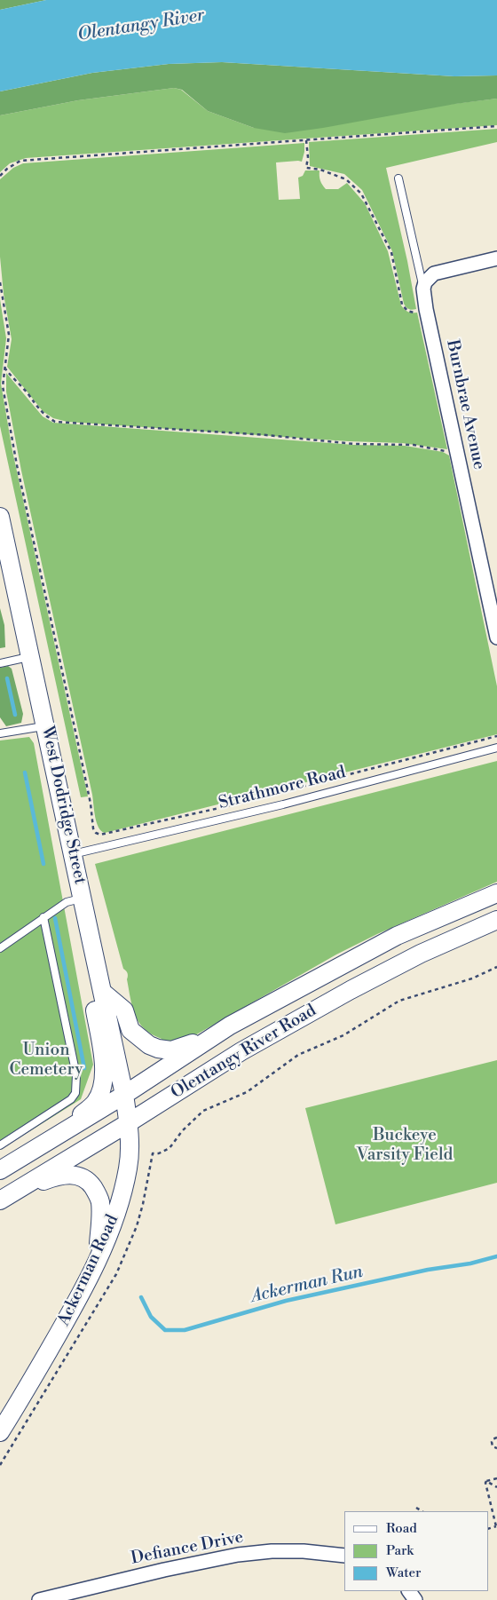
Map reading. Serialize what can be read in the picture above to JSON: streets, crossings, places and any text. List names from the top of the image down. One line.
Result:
{"streets":{"main road":["West Dodridge Street","Olentangy River Road","Ackerman Road"],"street":["Burnbrae Avenue","Defiance Drive"],"lane":["Strathmore Road"]},"crossings":[["Strathmore Road","West Dodridge Street"],["West Dodridge Street","Olentangy River Road"],["West Dodridge Street","Ackerman Road"],["Olentangy River Road","Ackerman Road"]],"water":["Olentangy River","Ackerman Run"],"parks":["Union Cemetery","Buckeye Varsity Field"],"legend":["Road","Park","Water"]}
